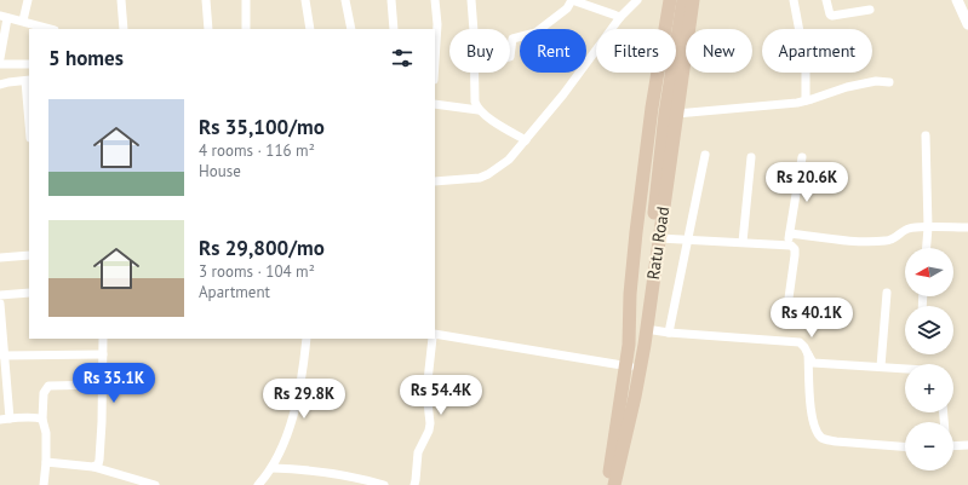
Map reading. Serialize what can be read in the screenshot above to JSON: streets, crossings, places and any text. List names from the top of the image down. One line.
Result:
{"streets":{"main road":["Ratu Road"]},"north":"left","page":{"chip":["Buy","Rent","Filters","New","Apartment"],"heading":"5 homes","list":[{"name":"Rs 35,100/mo","note":"4 rooms · 116 m² · House"},{"name":"Rs 29,800/mo","note":"3 rooms · 104 m² · Apartment"}],"price":["Rs 20.6K","Rs 40.1K","Rs 35.1K","Rs 54.4K","Rs 29.8K"],"map_buttons":["+","−"]}}
